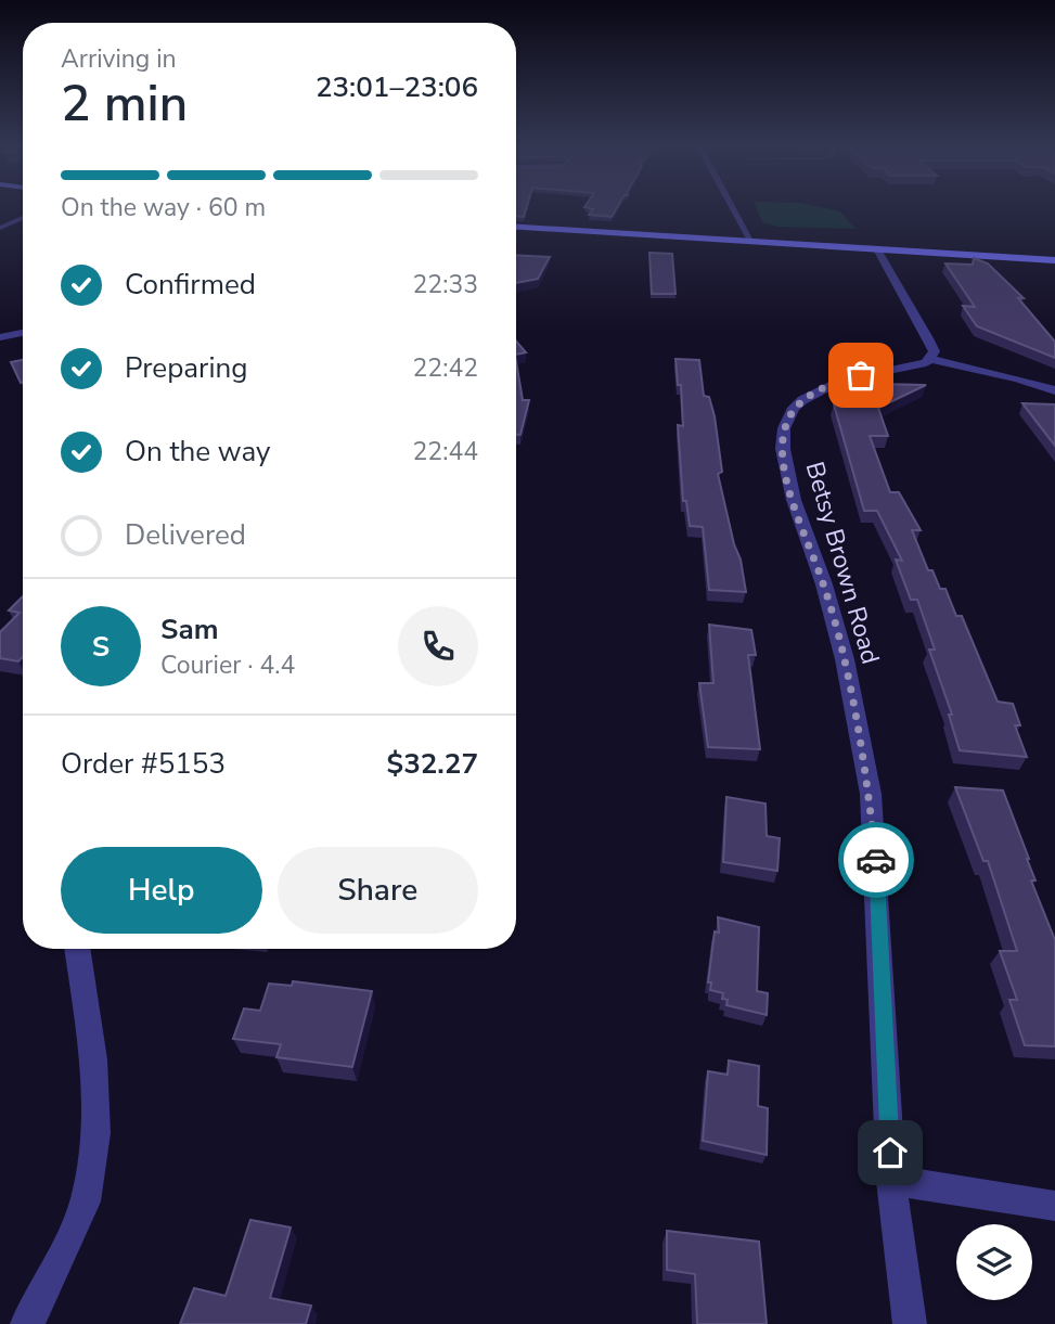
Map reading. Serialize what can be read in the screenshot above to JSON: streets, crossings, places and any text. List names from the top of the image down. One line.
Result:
{"streets":{"street":["Betsy Brown Road"]},"page":{"heading":["2 min","Arriving in","23:01–23:06"],"panel":["Sam","Courier · 4.4","Order #5153","$32.27"],"bar":"On the way · 60 m","list":[["Confirmed","22:33"],["Preparing","22:42"],["On the way","22:44"],"Delivered"],"round":"S","buttons":["Help","Share"]}}
